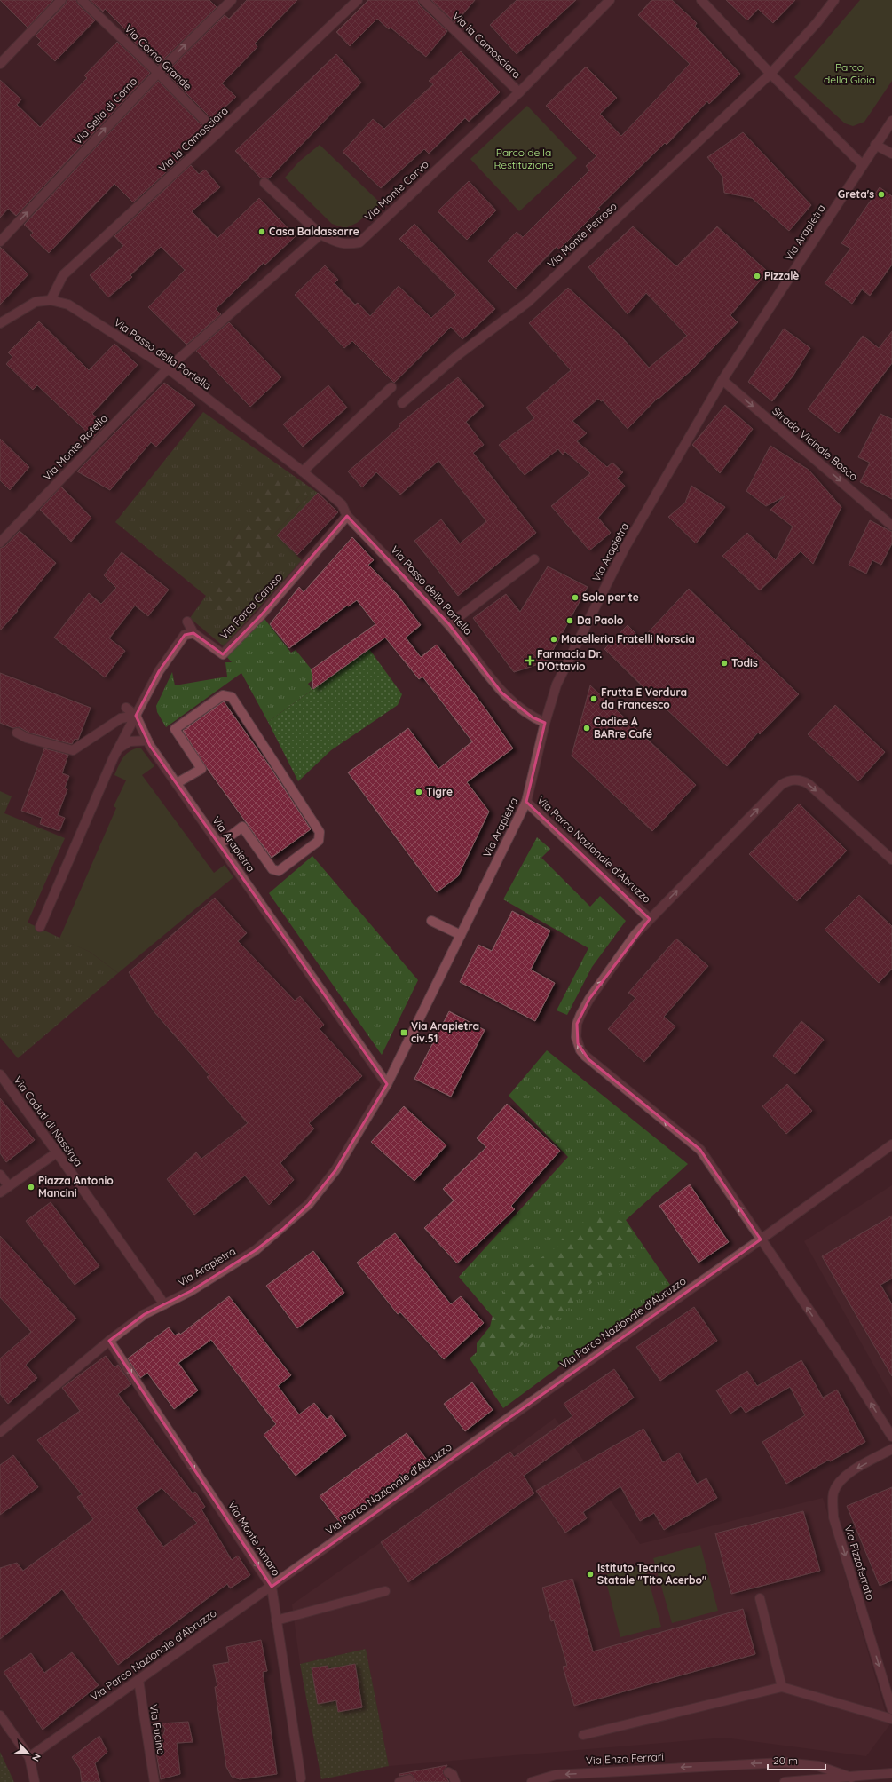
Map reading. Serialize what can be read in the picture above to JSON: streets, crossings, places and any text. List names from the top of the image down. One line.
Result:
{"streets":{"street":["Via la Camosciara","Via Corno Grande","Via Sella di Corno","Via Monte Corvo","Via Arapietra","Via Monte Petroso","Via Passo della Portella","Strada Vicinale Bosco","Via Monte Rotella","Via Forca Caruso","Via Parco Nazionale d'Abruzzo","Via Caduti di Nassirya","Via Monte Amaro","Via Pizzoferrato","Via Fucino","Via Enzo Ferrari"]},"crossings":[["Via la Camosciara","Via Corno Grande"],["Via la Camosciara","Via Monte Corvo"],["Via la Camosciara","Via Passo della Portella"],["Via Corno Grande","Via Sella di Corno"],["Via Arapietra","Via Passo della Portella"],["Via Arapietra","Strada Vicinale Bosco"],["Via Arapietra","Via Parco Nazionale d'Abruzzo"],["Via Arapietra","Via Caduti di Nassirya"],["Via Arapietra","Via Monte Amaro"],["Via Passo della Portella","Via Monte Rotella"],["Via Passo della Portella","Via Forca Caruso"],["Via Parco Nazionale d'Abruzzo","Via Monte Amaro"],["Via Parco Nazionale d'Abruzzo","Via Fucino"]],"one_way":["Via Sella di Corno","Strada Vicinale Bosco","Via Monte Amaro","Via Pizzoferrato"],"parks":["Parco della Gioia","Parco della Restituzione"],"places":{"other":["Greta's","Casa Baldassarre","Pizzalè","Solo per te","Da Paolo","Macelleria Fratelli Norscia","Todis","Frutta E Verdura da Francesco","Codice A BARre Café","Tigre","Piazza Antonio Mancini","Istituto Tecnico Statale \"Tito Acerbo\""],"health":["Farmacia Dr. D'Ottavio"],"transit":["Via Arapietra civ.51"]},"scale_bar":"20 m","north":"bottom right"}
